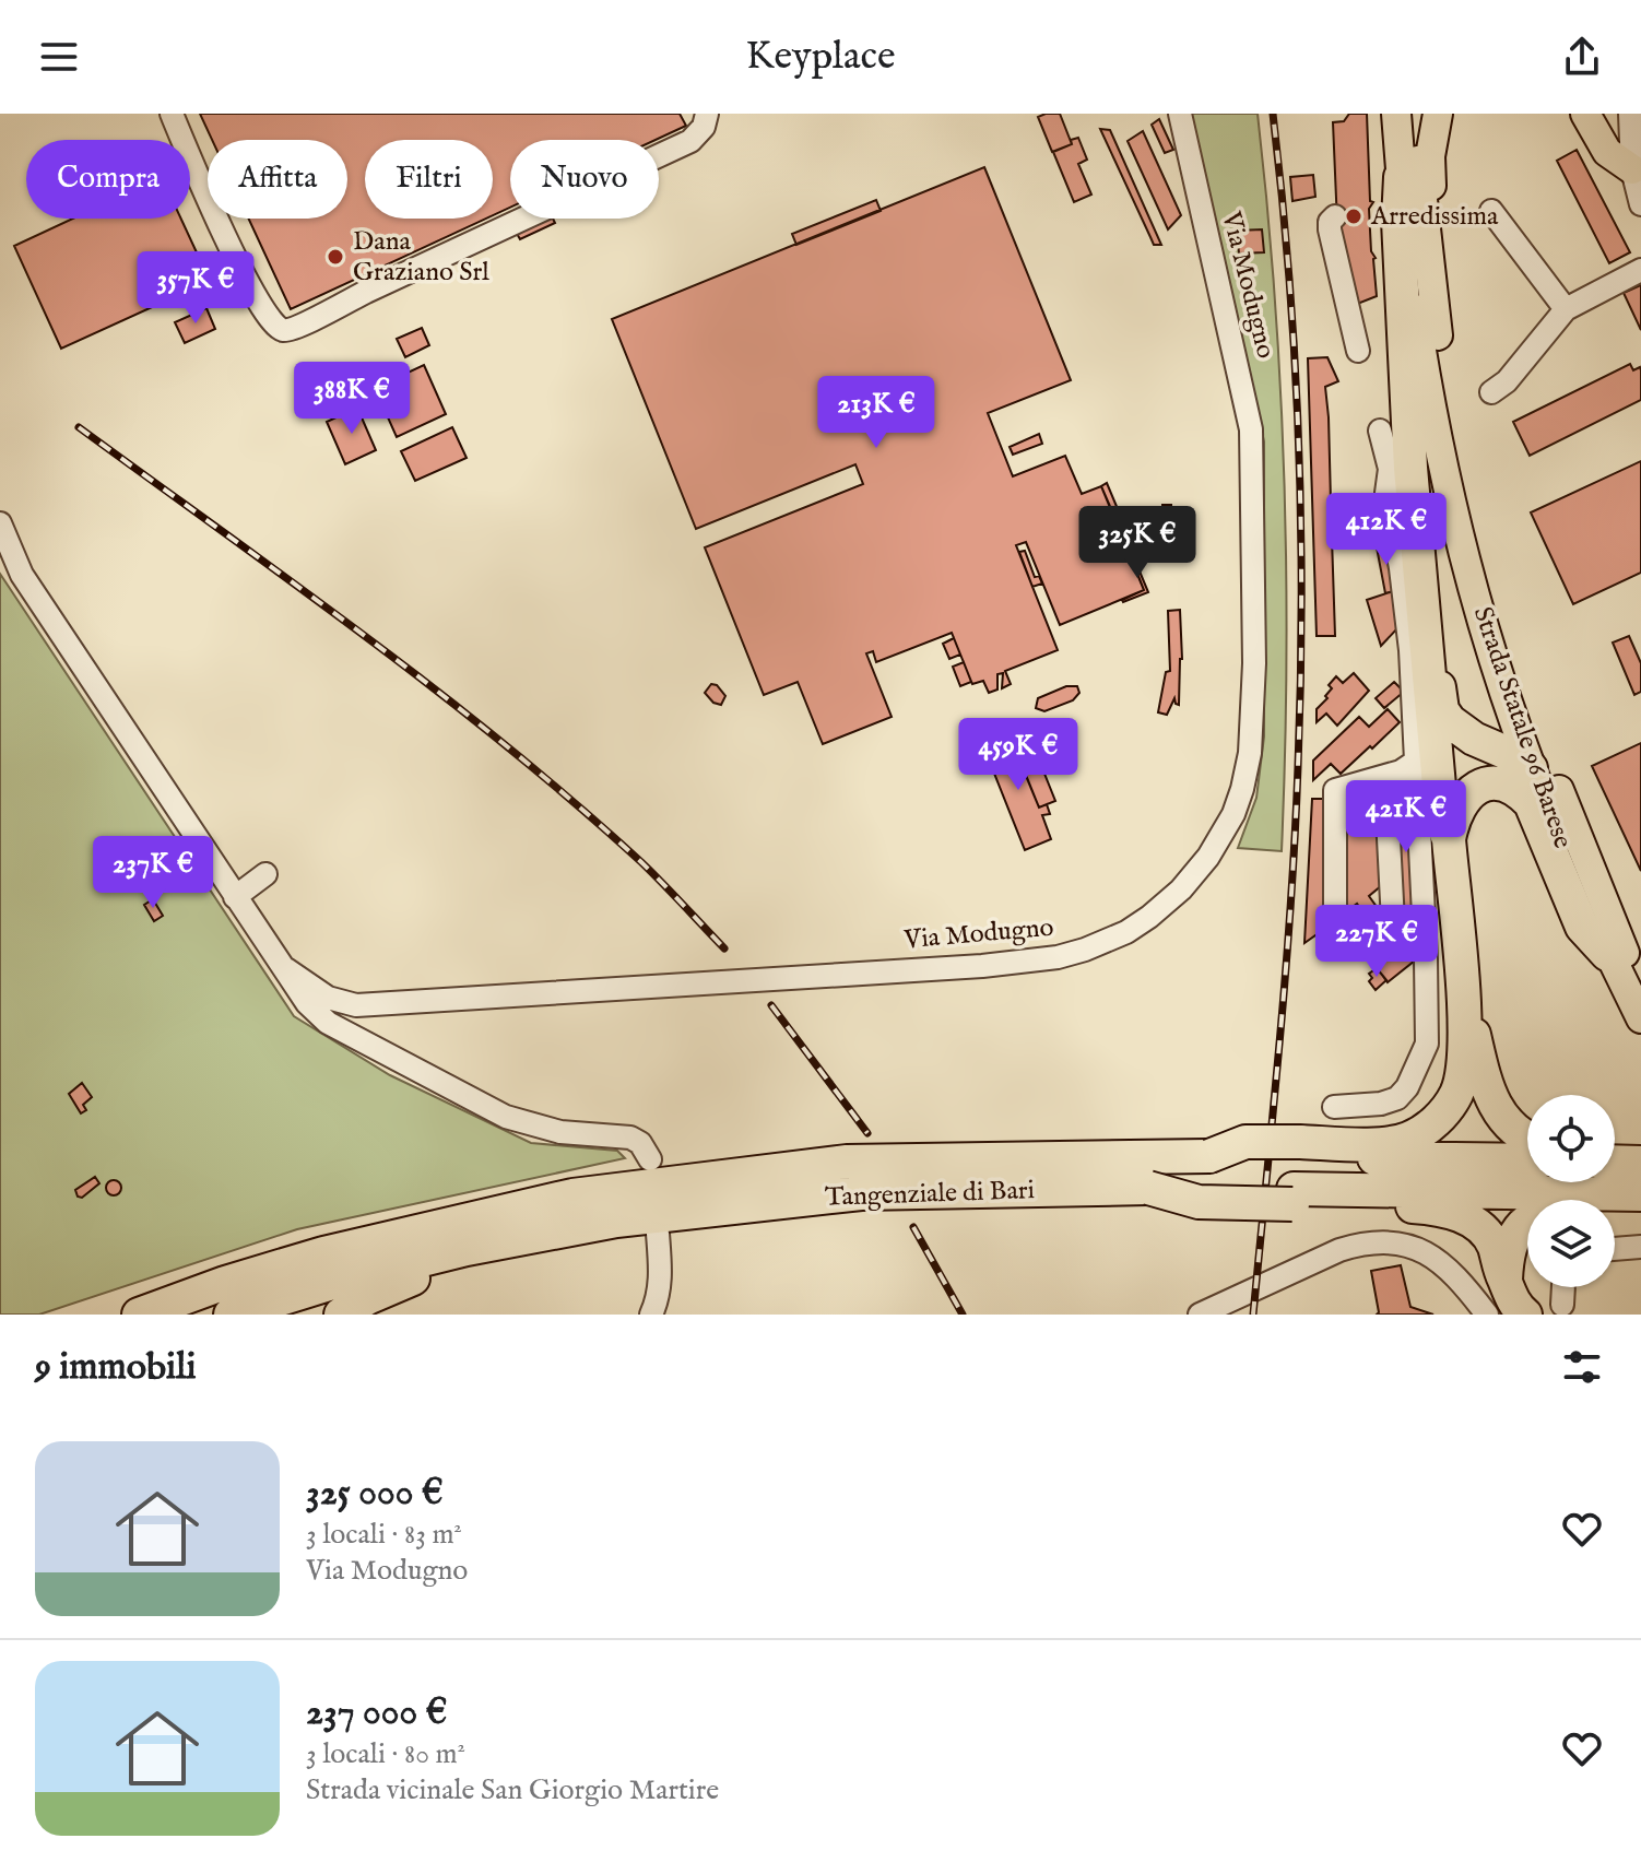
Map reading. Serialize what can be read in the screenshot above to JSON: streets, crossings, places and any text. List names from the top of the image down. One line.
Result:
{"streets":{"highway":["Tangenziale di Bari"],"main road":["Strada Statale 96 Barese"],"street":["Via Modugno"]},"places":["Arredissima","Dana Graziano Srl"],"page":{"header":"Keyplace","chip":["Compra","Affitta","Filtri","Nuovo"],"price":["357K €","388K €","213K €","412K €","325K €","459K €","421K €","237K €","227K €"],"heading":"9 immobili","list":[{"name":"325 000 €","note":"3 locali · 83 m² · Via Modugno"},{"name":"237 000 €","note":"3 locali · 80 m² · Strada vicinale San Giorgio Martire"}]}}
